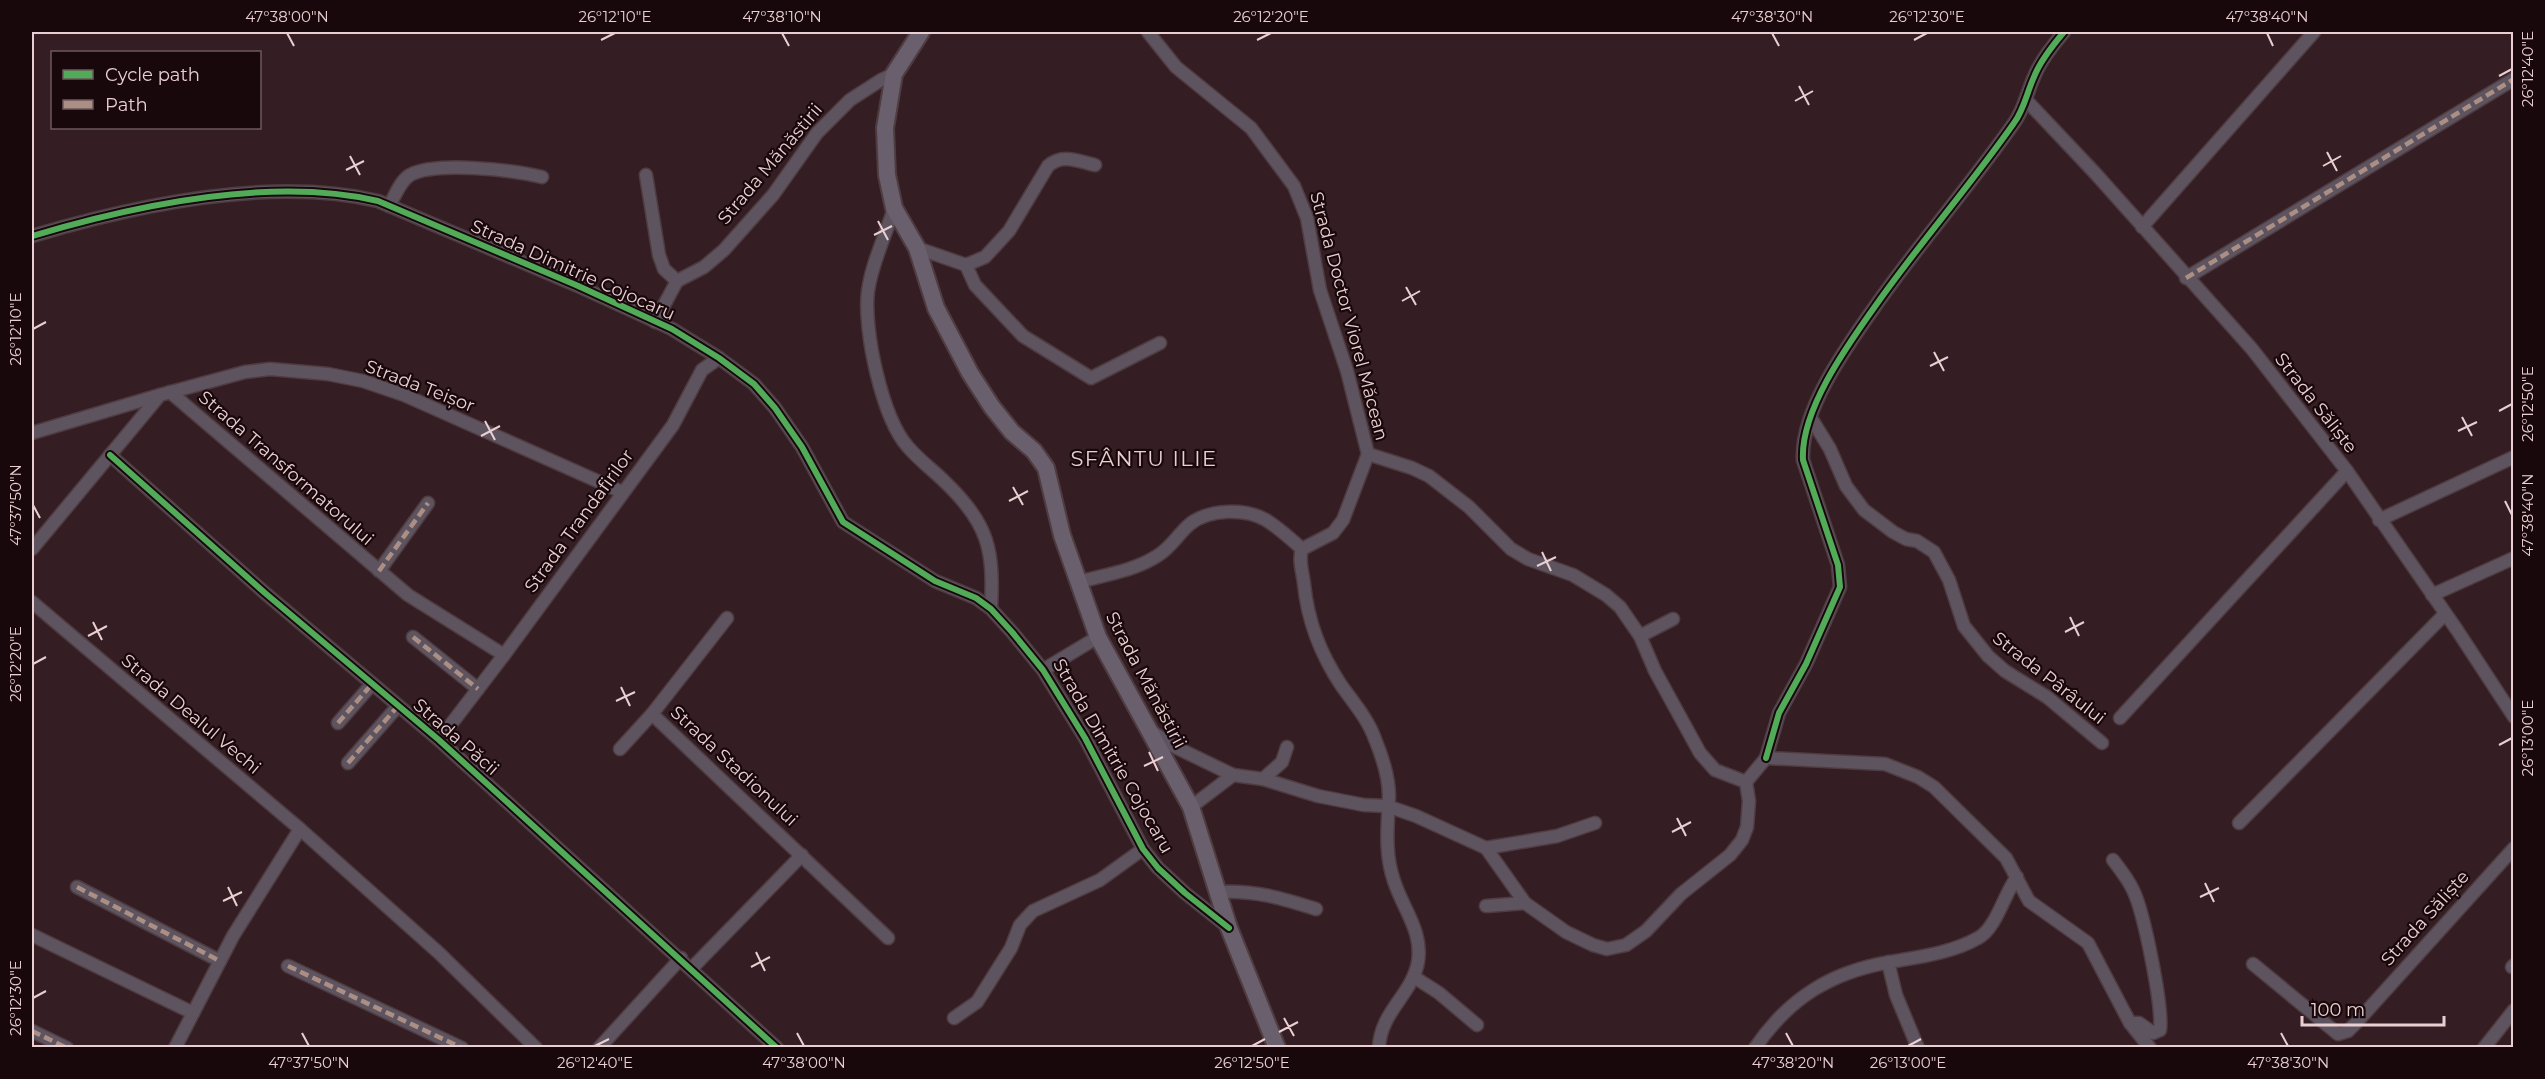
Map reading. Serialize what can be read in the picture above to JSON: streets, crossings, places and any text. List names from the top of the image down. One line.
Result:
{"streets":{"street":["Strada Mănăstirii","Strada Dimitrie Cojocaru","Strada Doctor Viorel Măcean","Strada Teișor","Strada Săliște","Strada Transformatorului","Strada Trandafirilor","Strada Pârâului","Strada Dealul Vechi","Strada Păcii","Strada Stadionului"]},"crossings":[["Strada Mănăstirii","Strada Dimitrie Cojocaru"],["Strada Dimitrie Cojocaru","Strada Trandafirilor"],["Strada Teișor","Strada Transformatorului"],["Strada Teișor","Strada Trandafirilor"],["Strada Transformatorului","Strada Trandafirilor"],["Strada Trandafirilor","Strada Păcii"]],"districts":["SFÂNTU ILIE"],"legend":["Cycle path","Path"],"scale_bar":"100 m","coordinates":["47°38'00\"N","26°12'10\"E","47°38'10\"N","26°12'20\"E","47°38'30\"N","26°12'30\"E","47°38'40\"N","26°12'40\"E","26°12'50\"E","47°37'50\"N","26°13'00\"E","47°38'20\"N"]}
